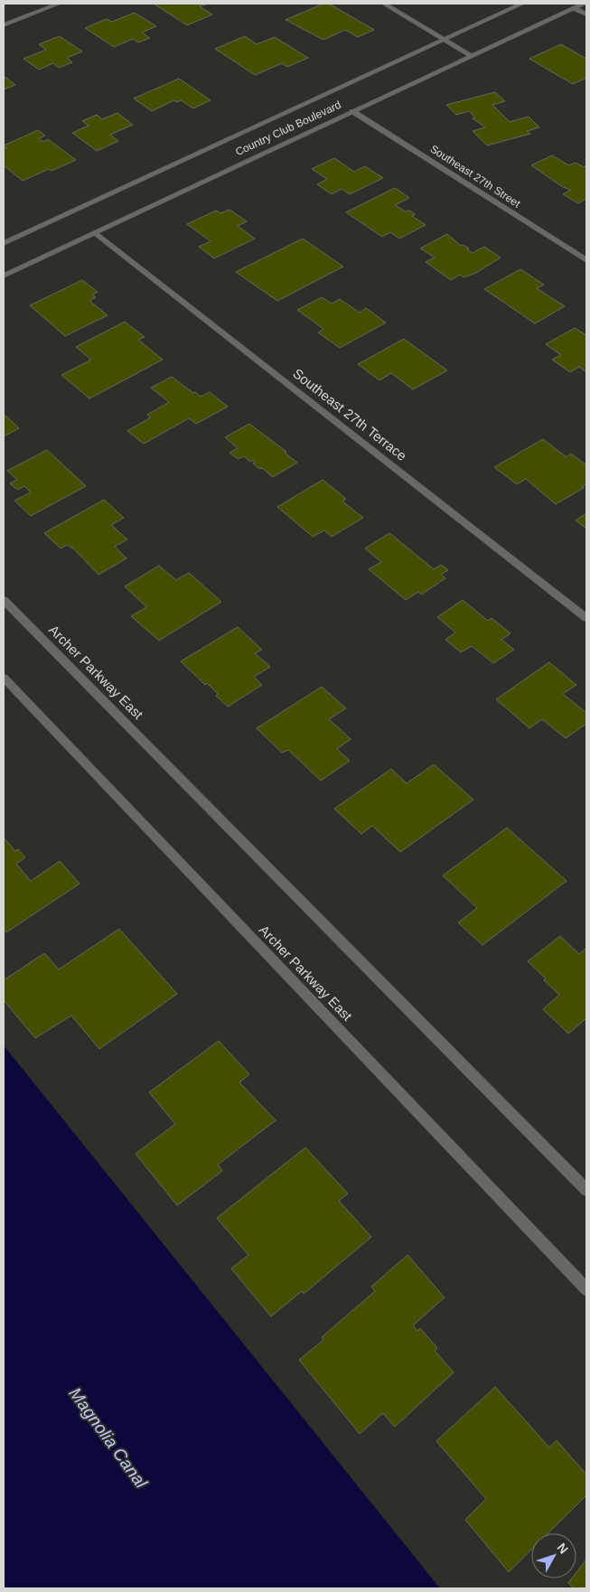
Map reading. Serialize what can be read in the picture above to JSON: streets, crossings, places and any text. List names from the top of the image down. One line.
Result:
{"streets":{"street":["Country Club Boulevard","Southeast 27th Street","Southeast 27th Terrace","Archer Parkway East"]},"crossings":[["Country Club Boulevard","Southeast 27th Street"],["Country Club Boulevard","Southeast 27th Terrace"]],"water":["Magnolia Canal"],"north":"top right"}
